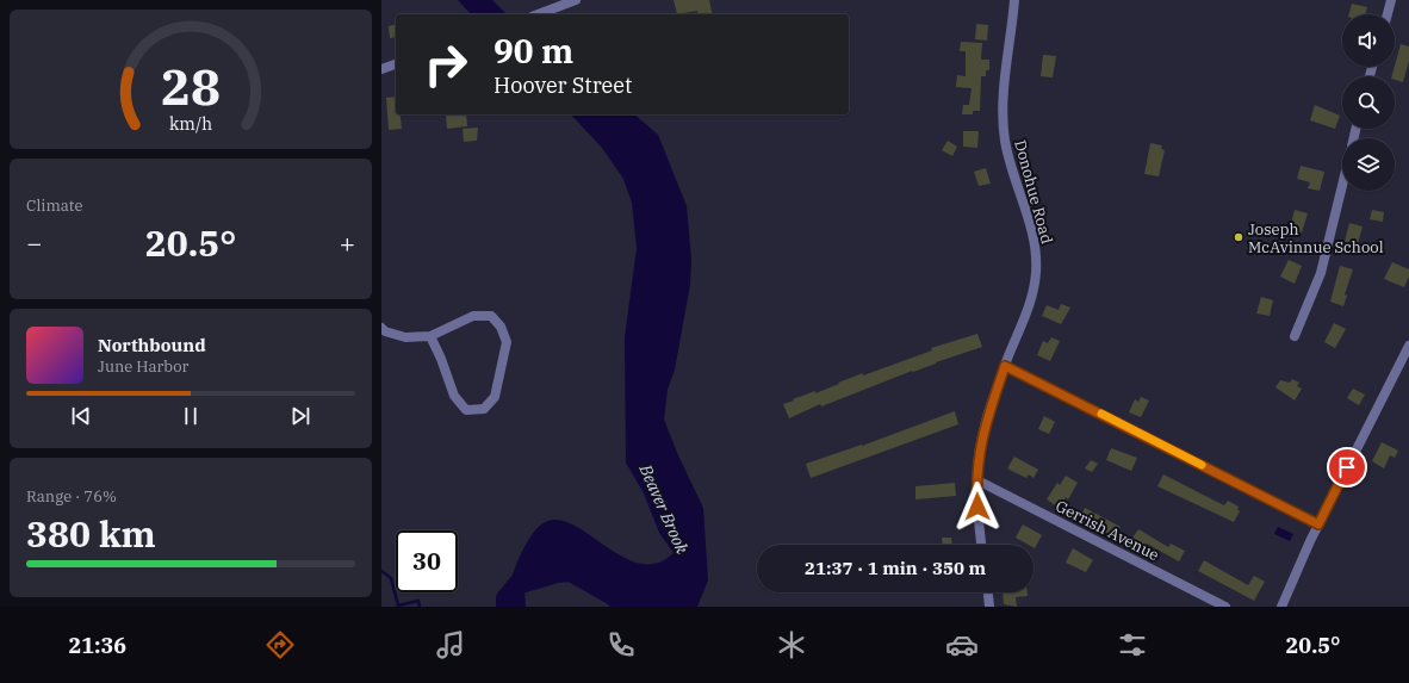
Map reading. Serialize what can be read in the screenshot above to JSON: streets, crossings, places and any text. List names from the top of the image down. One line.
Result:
{"streets":{"street":["Donohue Road","Gerrish Avenue"]},"crossings":[["Donohue Road","Gerrish Avenue"]],"water":["Beaver Brook"],"places":["Joseph McAvinnue School"],"page":{"turn":["90 m","Hoover Street"],"tile":["Climate",["Range · 76%","380 km"]],"heat":["−","20.5°","+"],"song":["Northbound","June Harbor"],"limit":"30","trip":"21:37 · 1 min · 350 m","tabs":["21:36","20.5°"],"gauge":["28","km/h"]}}
